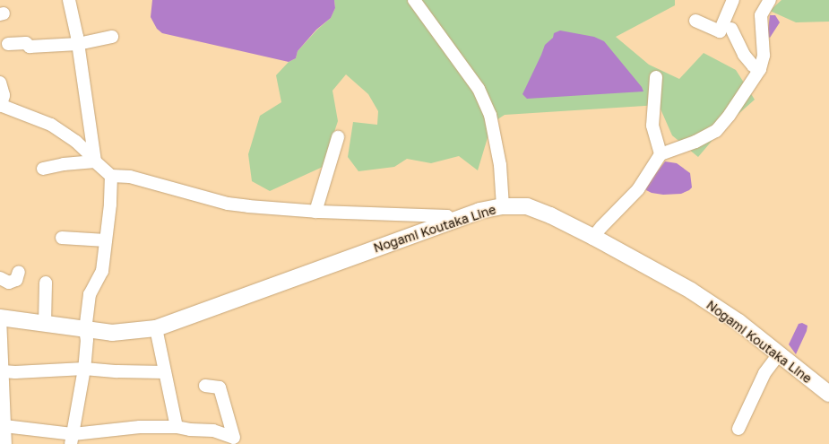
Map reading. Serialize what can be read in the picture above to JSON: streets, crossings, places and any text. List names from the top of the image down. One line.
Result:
{"streets":{"main road":["Nogami Koutaka Line"]}}
